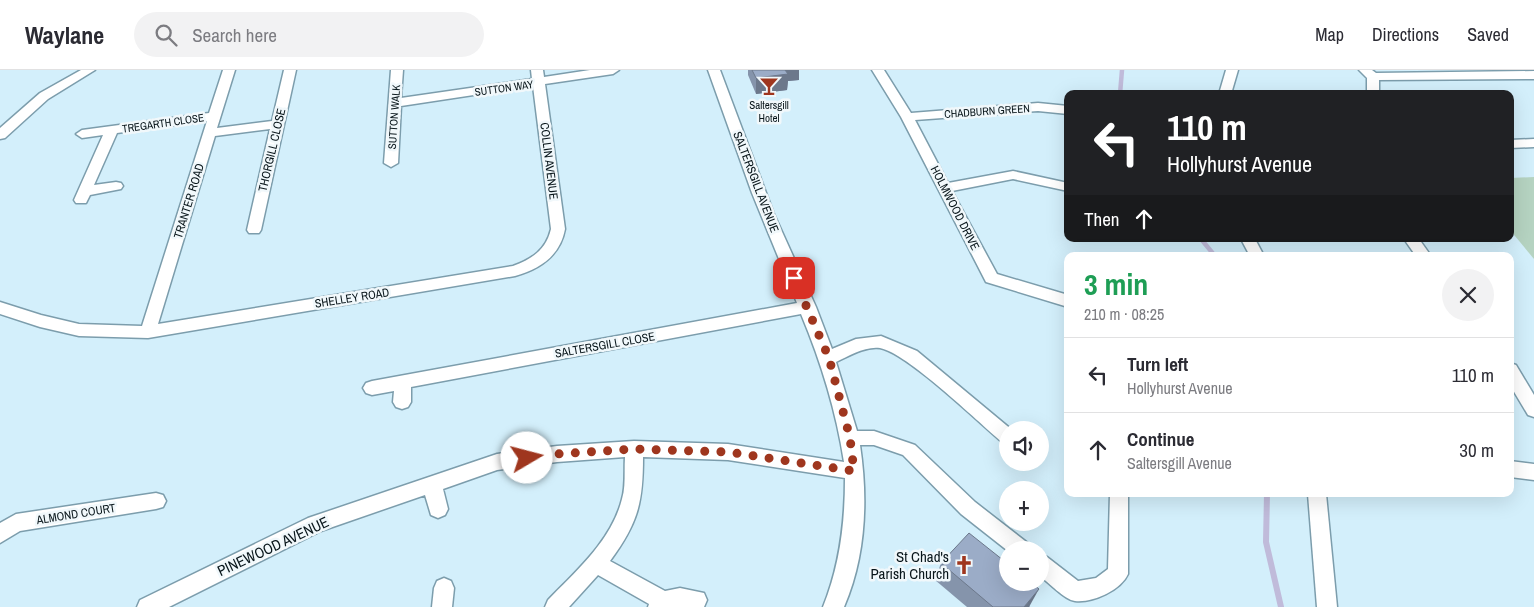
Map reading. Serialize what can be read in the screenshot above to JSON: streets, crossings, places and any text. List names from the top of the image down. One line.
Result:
{"streets":{"street":["SUTTON WAY","CHADBURN GREEN","SUTTON WALK","TREGARTH CLOSE","THORGILL CLOSE","COLLIN AVENUE","SALTERSGILL AVENUE","TRANTER ROAD","HOLMWOOD DRIVE","SHELLEY ROAD","SALTERSGILL CLOSE","ALMOND COURT","PINEWOOD AVENUE"]},"crossings":[["SUTTON WAY","SUTTON WALK"],["SUTTON WAY","COLLIN AVENUE"],["CHADBURN GREEN","HOLMWOOD DRIVE"],["TREGARTH CLOSE","TRANTER ROAD"],["COLLIN AVENUE","SHELLEY ROAD"],["SALTERSGILL AVENUE","SALTERSGILL CLOSE"],["SALTERSGILL AVENUE","PINEWOOD AVENUE"],["TRANTER ROAD","SHELLEY ROAD"]],"places":{"bar":["Saltersgill Hotel"],"church":["St Chad's Parish Church"]},"page":{"header":"Waylane","search":"Search here","nav":["Map","Directions","Saved"],"turn":["110 m","Hollyhurst Avenue"],"then":"Then","heading":["3 min","210 m · 08:25"],"list":[{"name":"Turn left","note":"Hollyhurst Avenue","value":"110 m"},{"name":"Continue","note":"Saltersgill Avenue","value":"30 m"}],"map_buttons":["+","−"]}}
